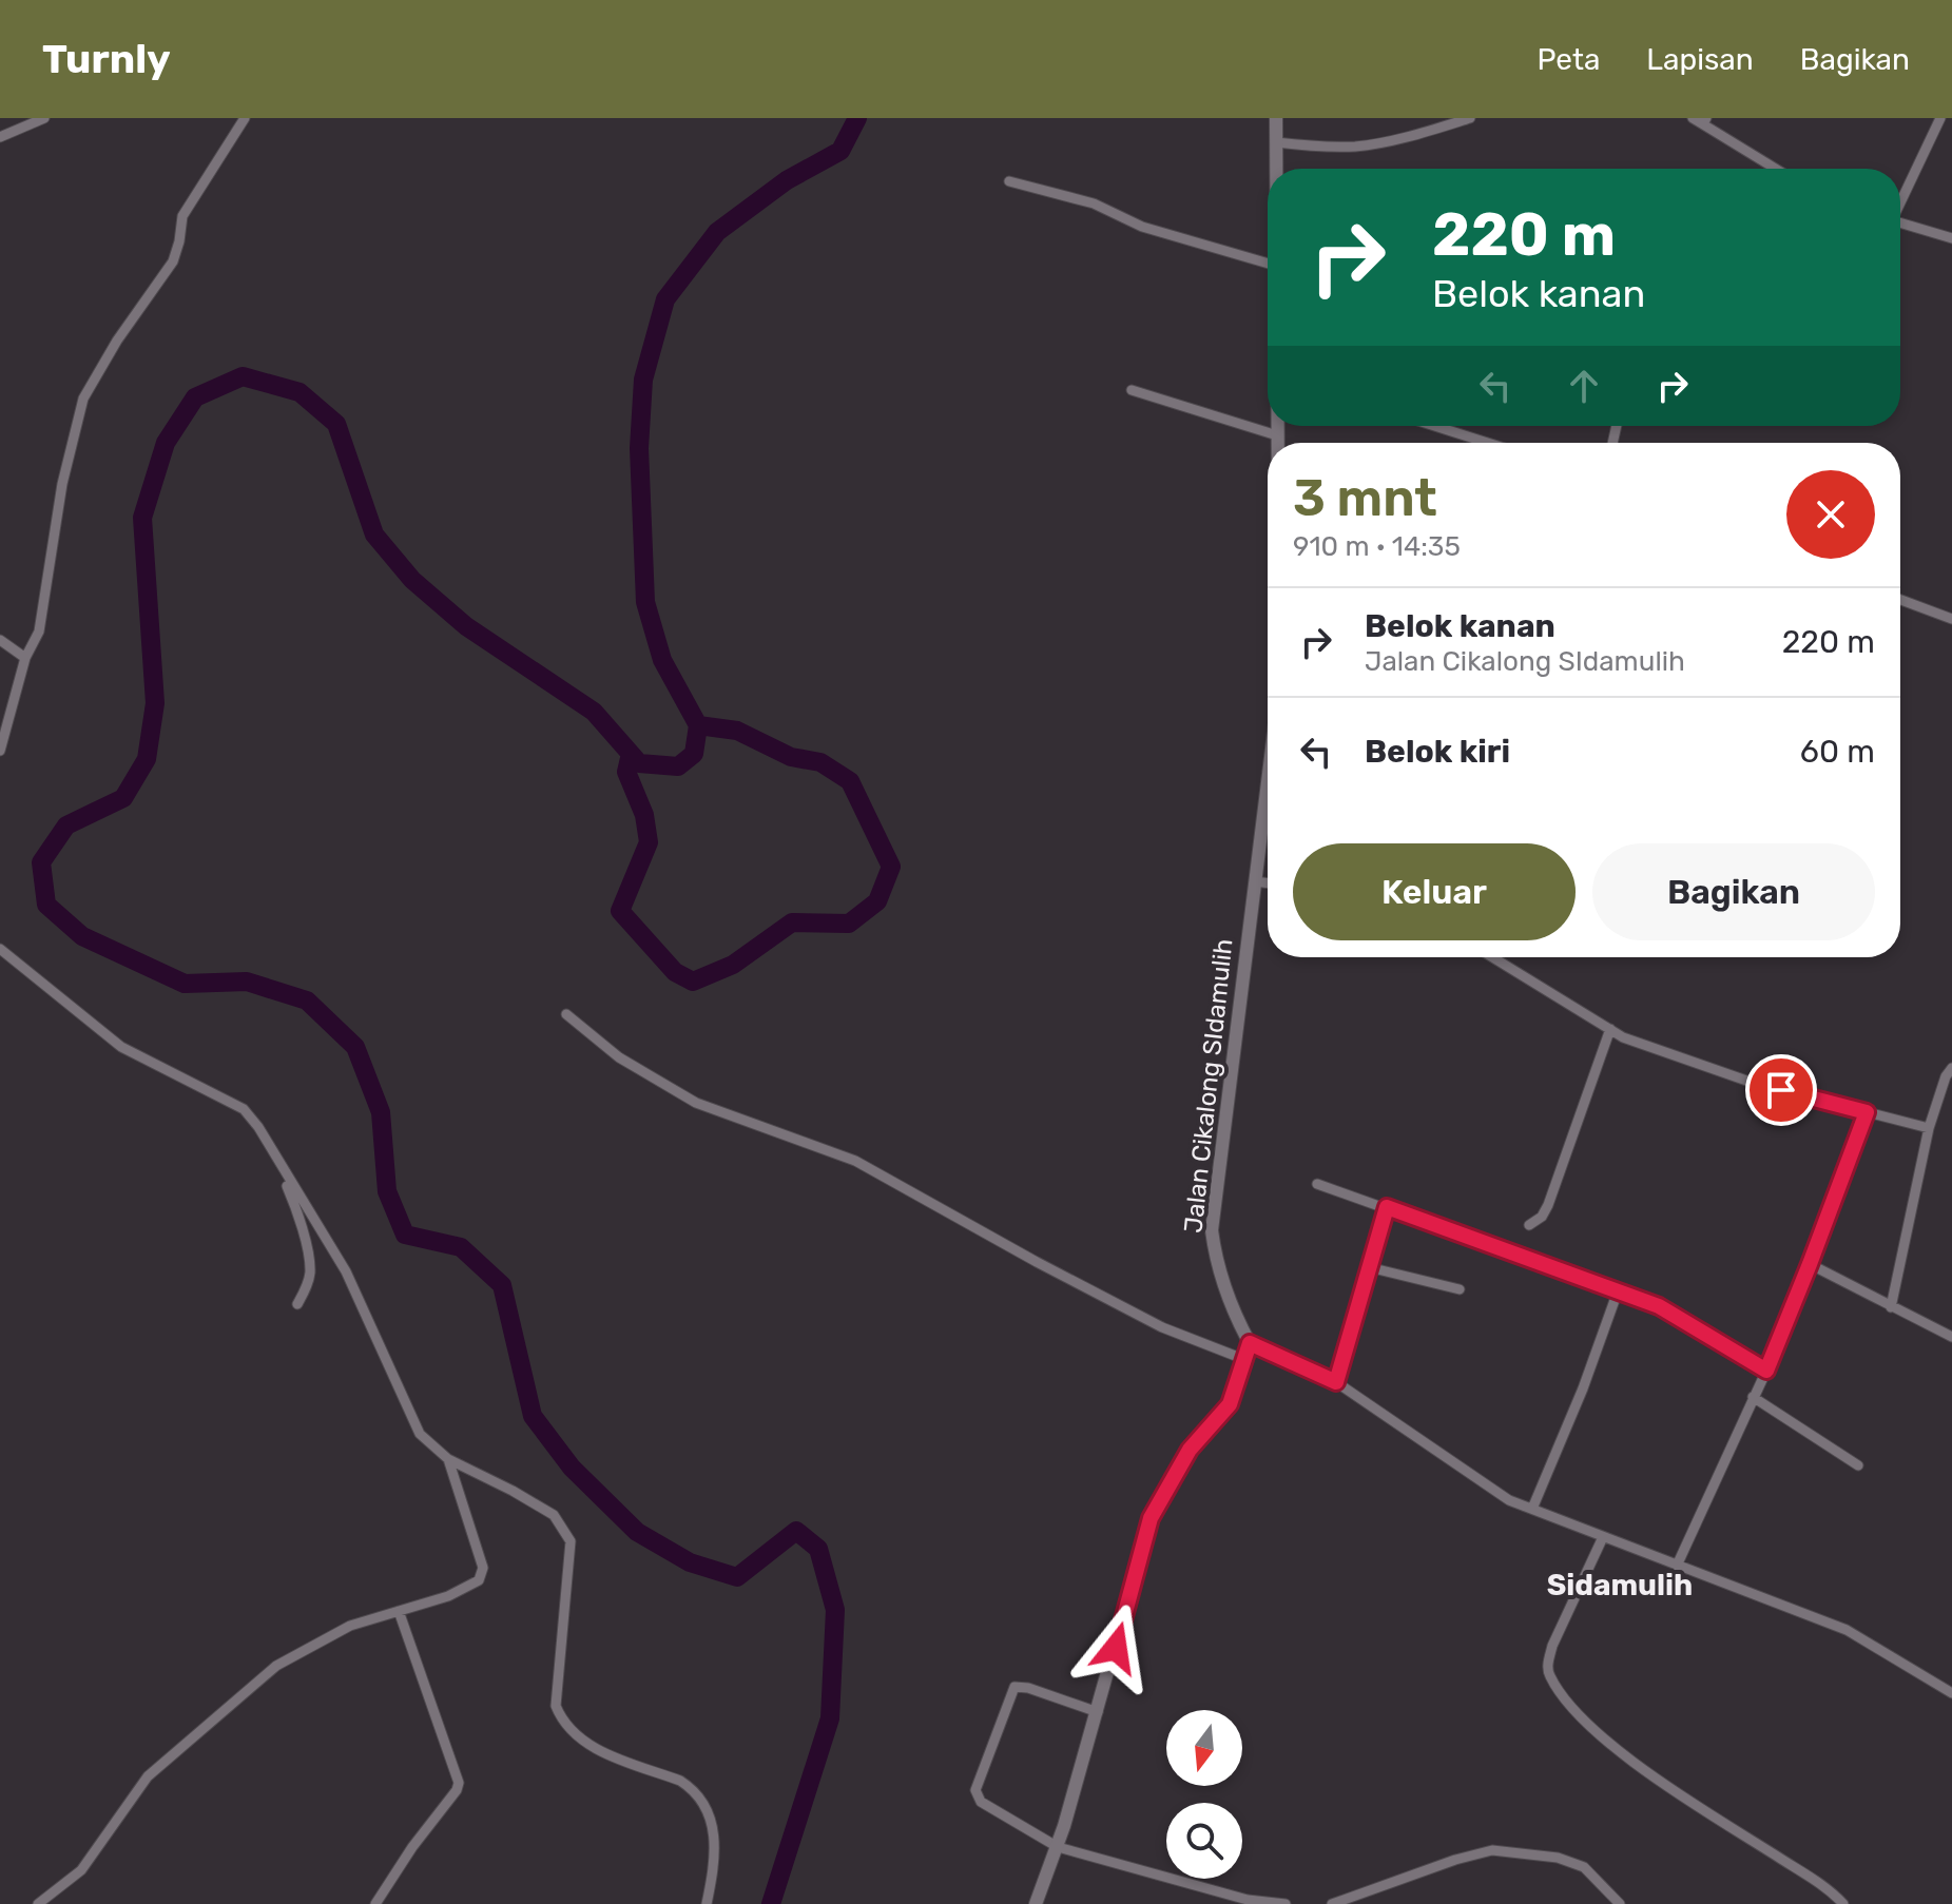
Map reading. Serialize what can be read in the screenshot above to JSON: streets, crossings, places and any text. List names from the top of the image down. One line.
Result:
{"streets":{"street":["Jalan Cikalong SIdamulih"]},"districts":["Sidamulih"],"north":"bottom","page":{"header":"Turnly","nav":["Peta","Lapisan","Bagikan"],"turn":["220 m","Belok kanan"],"heading":["3 mnt","910 m · 14:35"],"list":[{"name":"Belok kanan","note":"Jalan Cikalong SIdamulih","value":"220 m"},{"name":"Belok kiri","value":"60 m"}],"buttons":["Keluar","Bagikan"]}}
